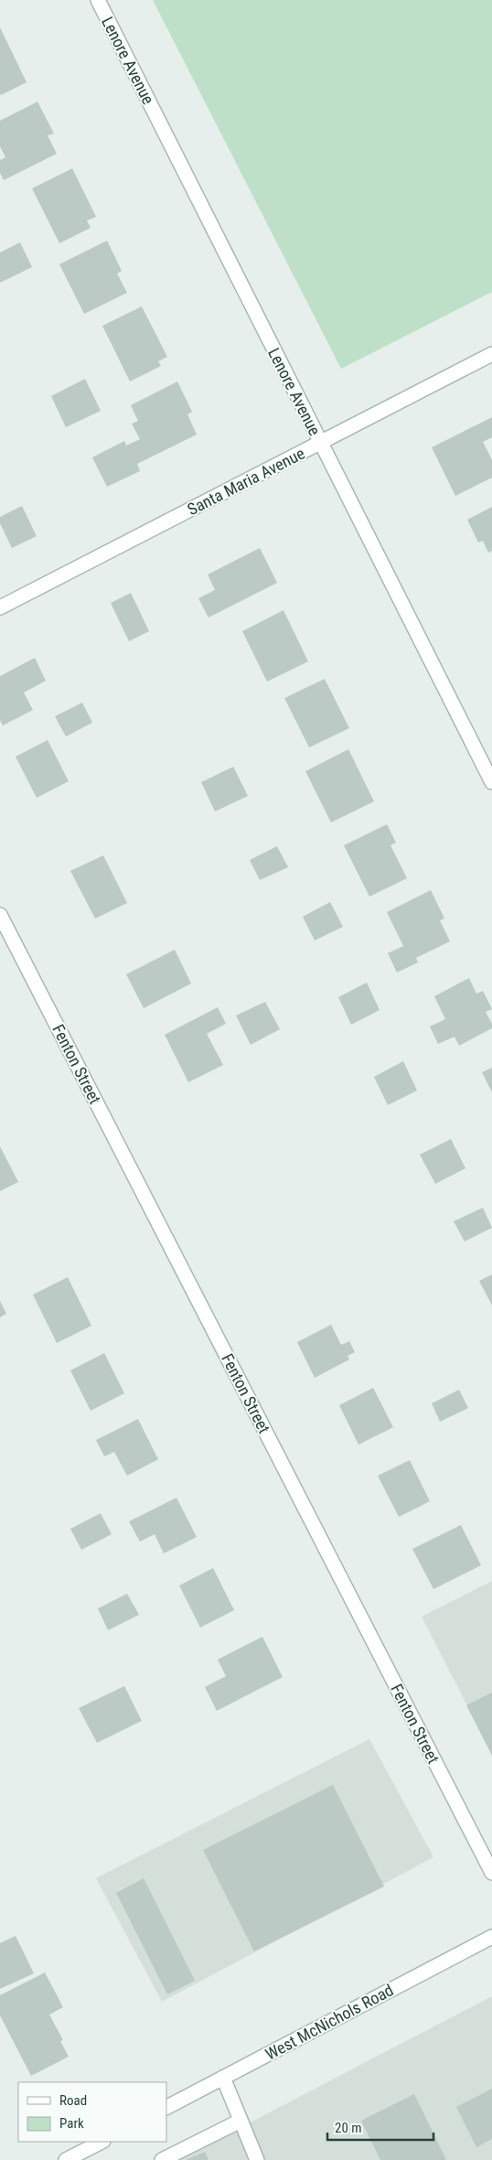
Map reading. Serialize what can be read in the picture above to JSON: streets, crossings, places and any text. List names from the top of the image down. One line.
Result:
{"streets":{"street":["Lenore Avenue","Santa Maria Avenue","Fenton Street","West McNichols Road"]},"crossings":[["Lenore Avenue","Santa Maria Avenue"]],"legend":["Road","Park"],"scale_bar":"20 m"}
